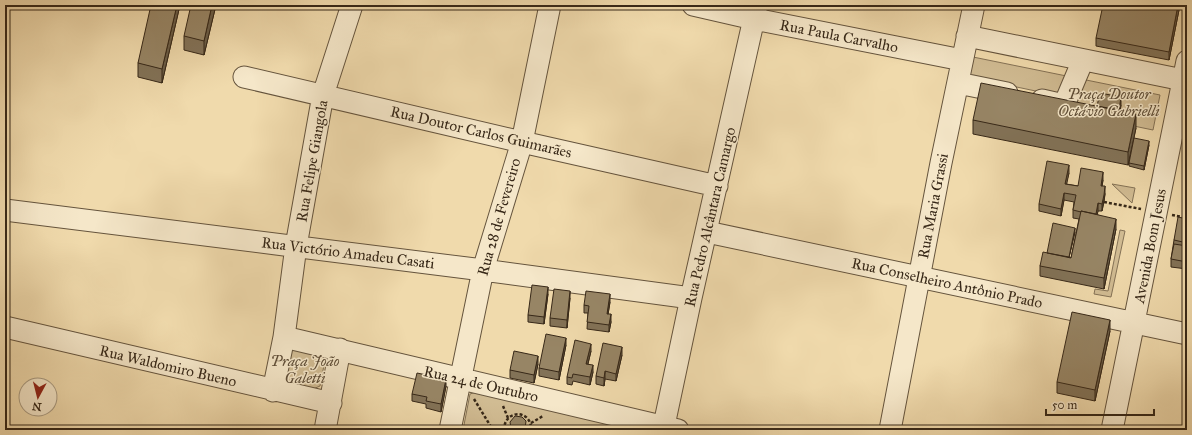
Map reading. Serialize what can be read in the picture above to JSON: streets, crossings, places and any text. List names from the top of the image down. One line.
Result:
{"streets":{"street":["Rua Paula Carvalho","Rua Doutor Carlos Guimarães","Rua Felipe Giangola","Rua Maria Grassi","Rua 28 de Fevereiro","Rua Pedro Alcântara Camargo","Avenida Bom Jesus","Rua Victório Amadeu Casati","Rua Conselheiro Antônio Prado","Rua Waldomiro Bueno","Rua 24 de Outubro"]},"crossings":[["Rua Paula Carvalho","Rua Maria Grassi"],["Rua Paula Carvalho","Rua Pedro Alcântara Camargo"],["Rua Doutor Carlos Guimarães","Rua Felipe Giangola"],["Rua Doutor Carlos Guimarães","Rua 28 de Fevereiro"],["Rua Doutor Carlos Guimarães","Rua Pedro Alcântara Camargo"],["Rua Felipe Giangola","Rua Victório Amadeu Casati"],["Rua Felipe Giangola","Rua Waldomiro Bueno"],["Rua Felipe Giangola","Rua 24 de Outubro"],["Rua Maria Grassi","Rua Conselheiro Antônio Prado"],["Rua 28 de Fevereiro","Rua Victório Amadeu Casati"],["Rua 28 de Fevereiro","Rua 24 de Outubro"],["Rua Pedro Alcântara Camargo","Rua Victório Amadeu Casati"],["Rua Pedro Alcântara Camargo","Rua Conselheiro Antônio Prado"],["Rua Pedro Alcântara Camargo","Rua 24 de Outubro"],["Avenida Bom Jesus","Rua Conselheiro Antônio Prado"]],"parks":["Praça Doutor Octávio Gabrielli","Praça João Galetti"],"scale_bar":"50 m","north":"bottom"}
